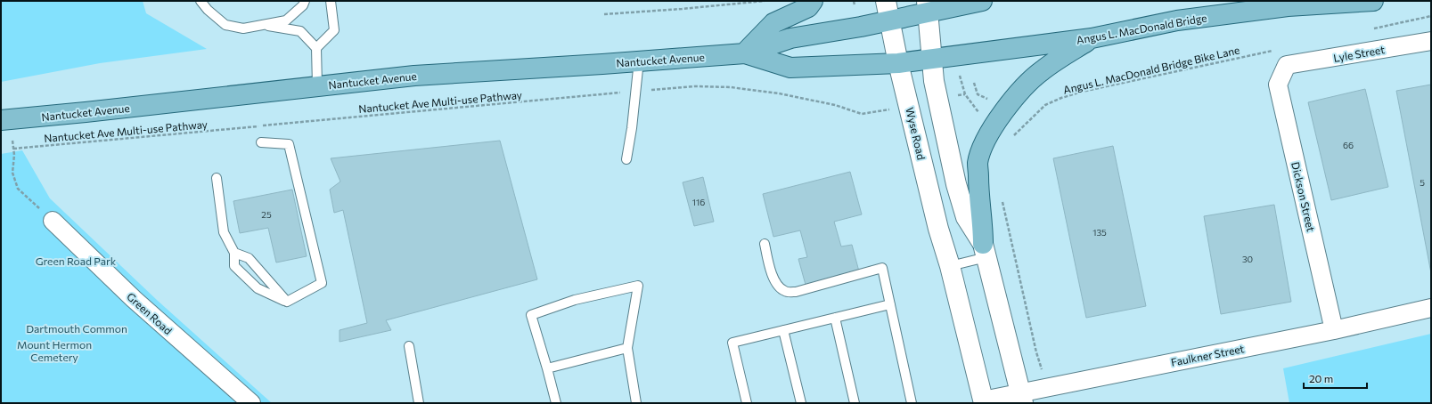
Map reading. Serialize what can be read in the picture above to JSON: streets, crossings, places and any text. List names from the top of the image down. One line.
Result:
{"streets":{"main road":["Angus L. MacDonald Bridge","Nantucket Avenue","Wyse Road"],"street":["Lyle Street","Dickson Street","Green Road","Faulkner Street"],"path":["Angus L. MacDonald Bridge Bike Lane","Nantucket Ave Multi-use Pathway"]},"crossings":[["Angus L. MacDonald Bridge","Nantucket Avenue"],["Lyle Street","Dickson Street"],["Nantucket Avenue","Wyse Road"],["Wyse Road","Faulkner Street"],["Dickson Street","Faulkner Street"]],"parks":["Green Road Park","Dartmouth Common","Mount Hermon Cemetery"],"house_numbers":["66","5","116","25","135","30"],"scale_bar":"20 m"}
